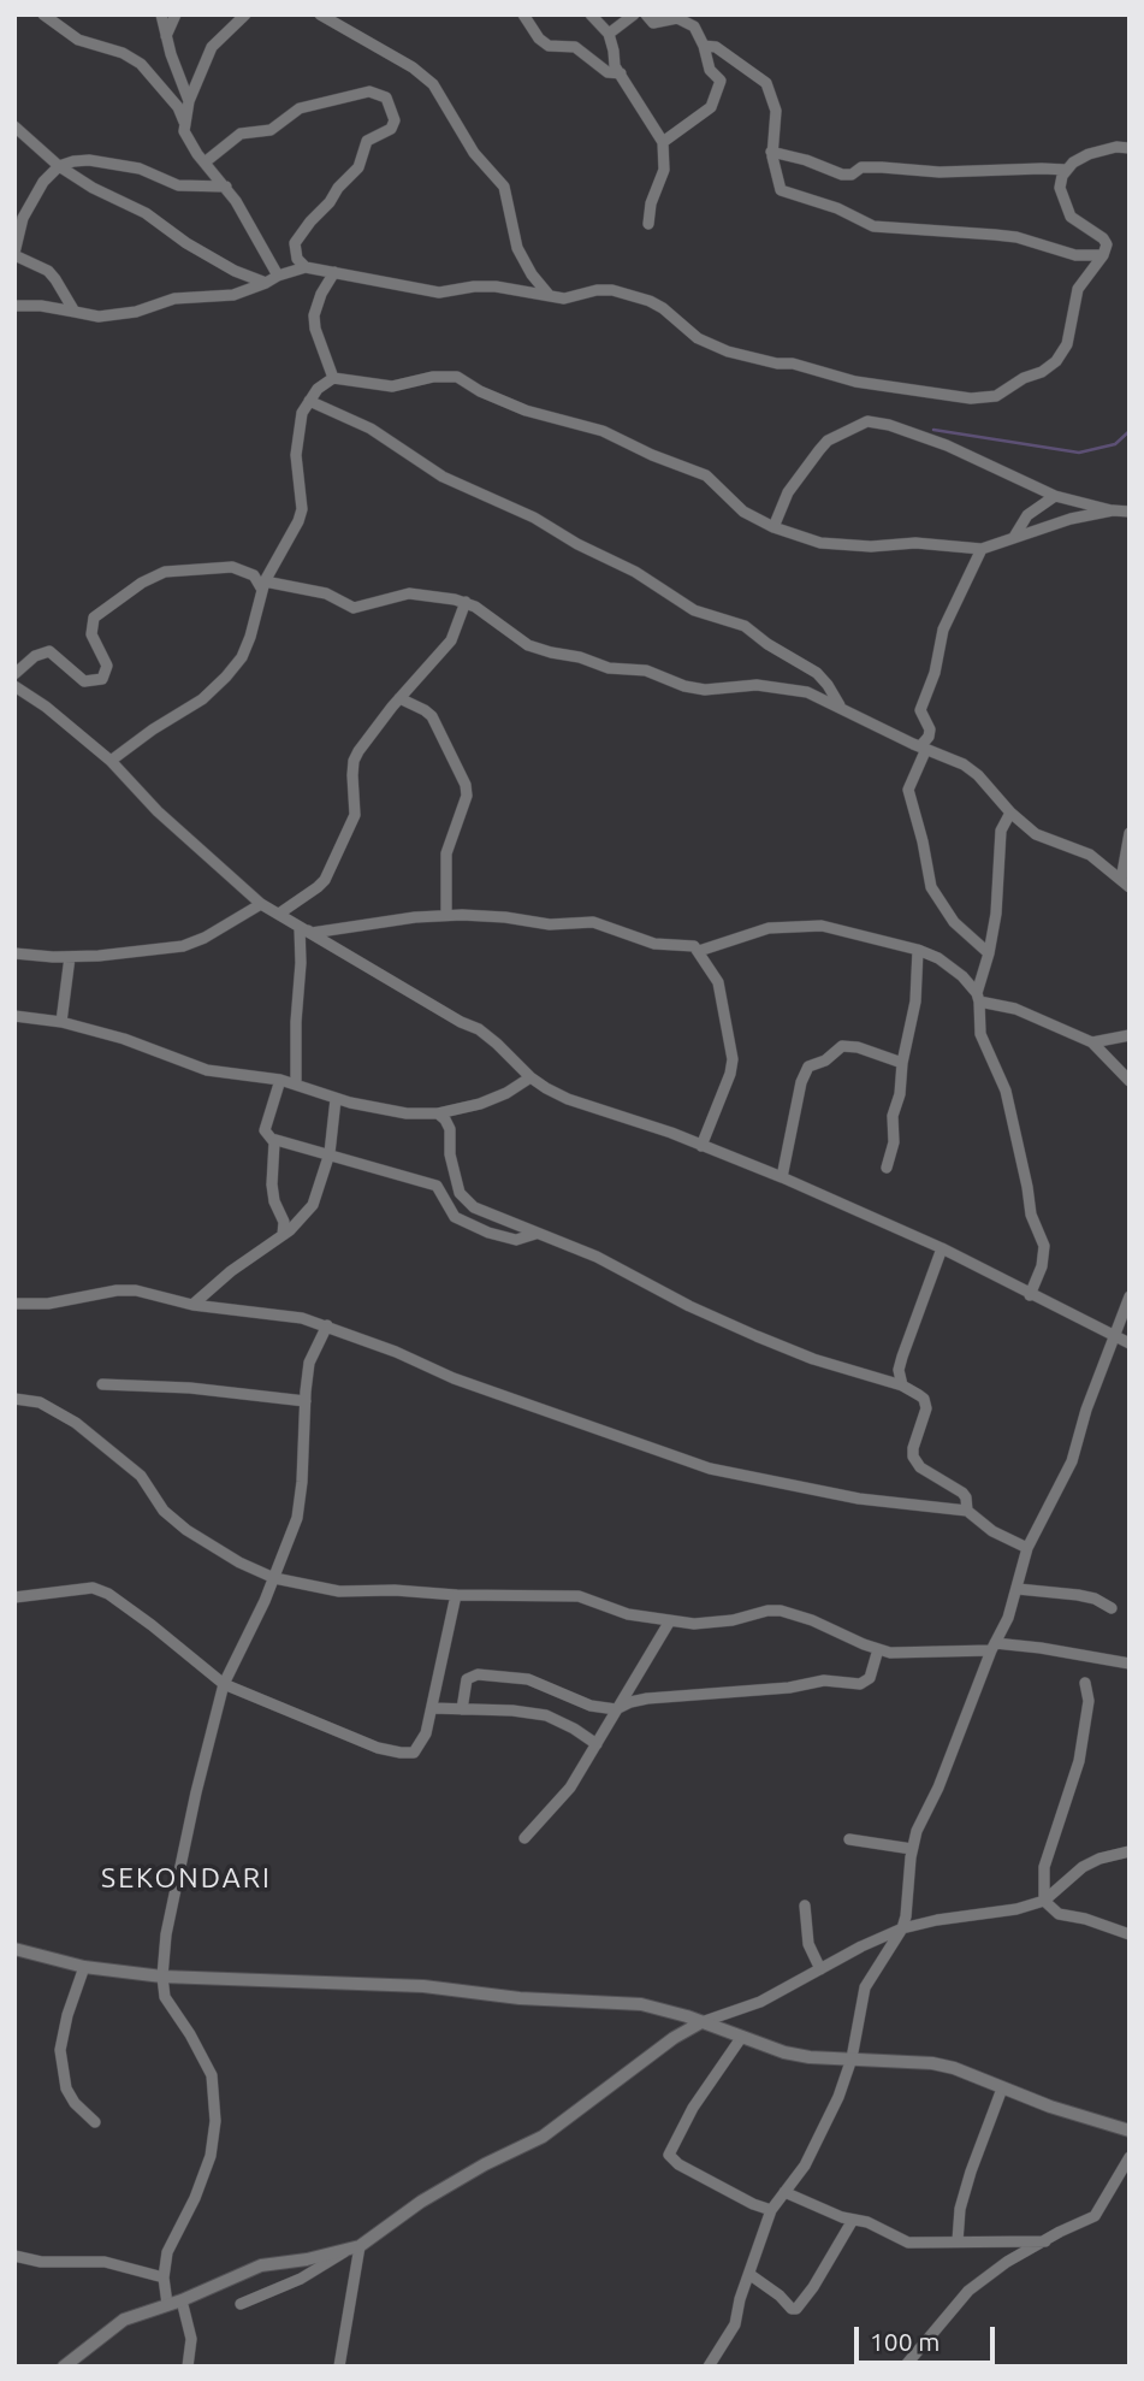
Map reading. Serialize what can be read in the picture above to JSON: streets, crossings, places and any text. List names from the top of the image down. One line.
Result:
{"districts":["SEKONDARI"],"scale_bar":"100 m"}
